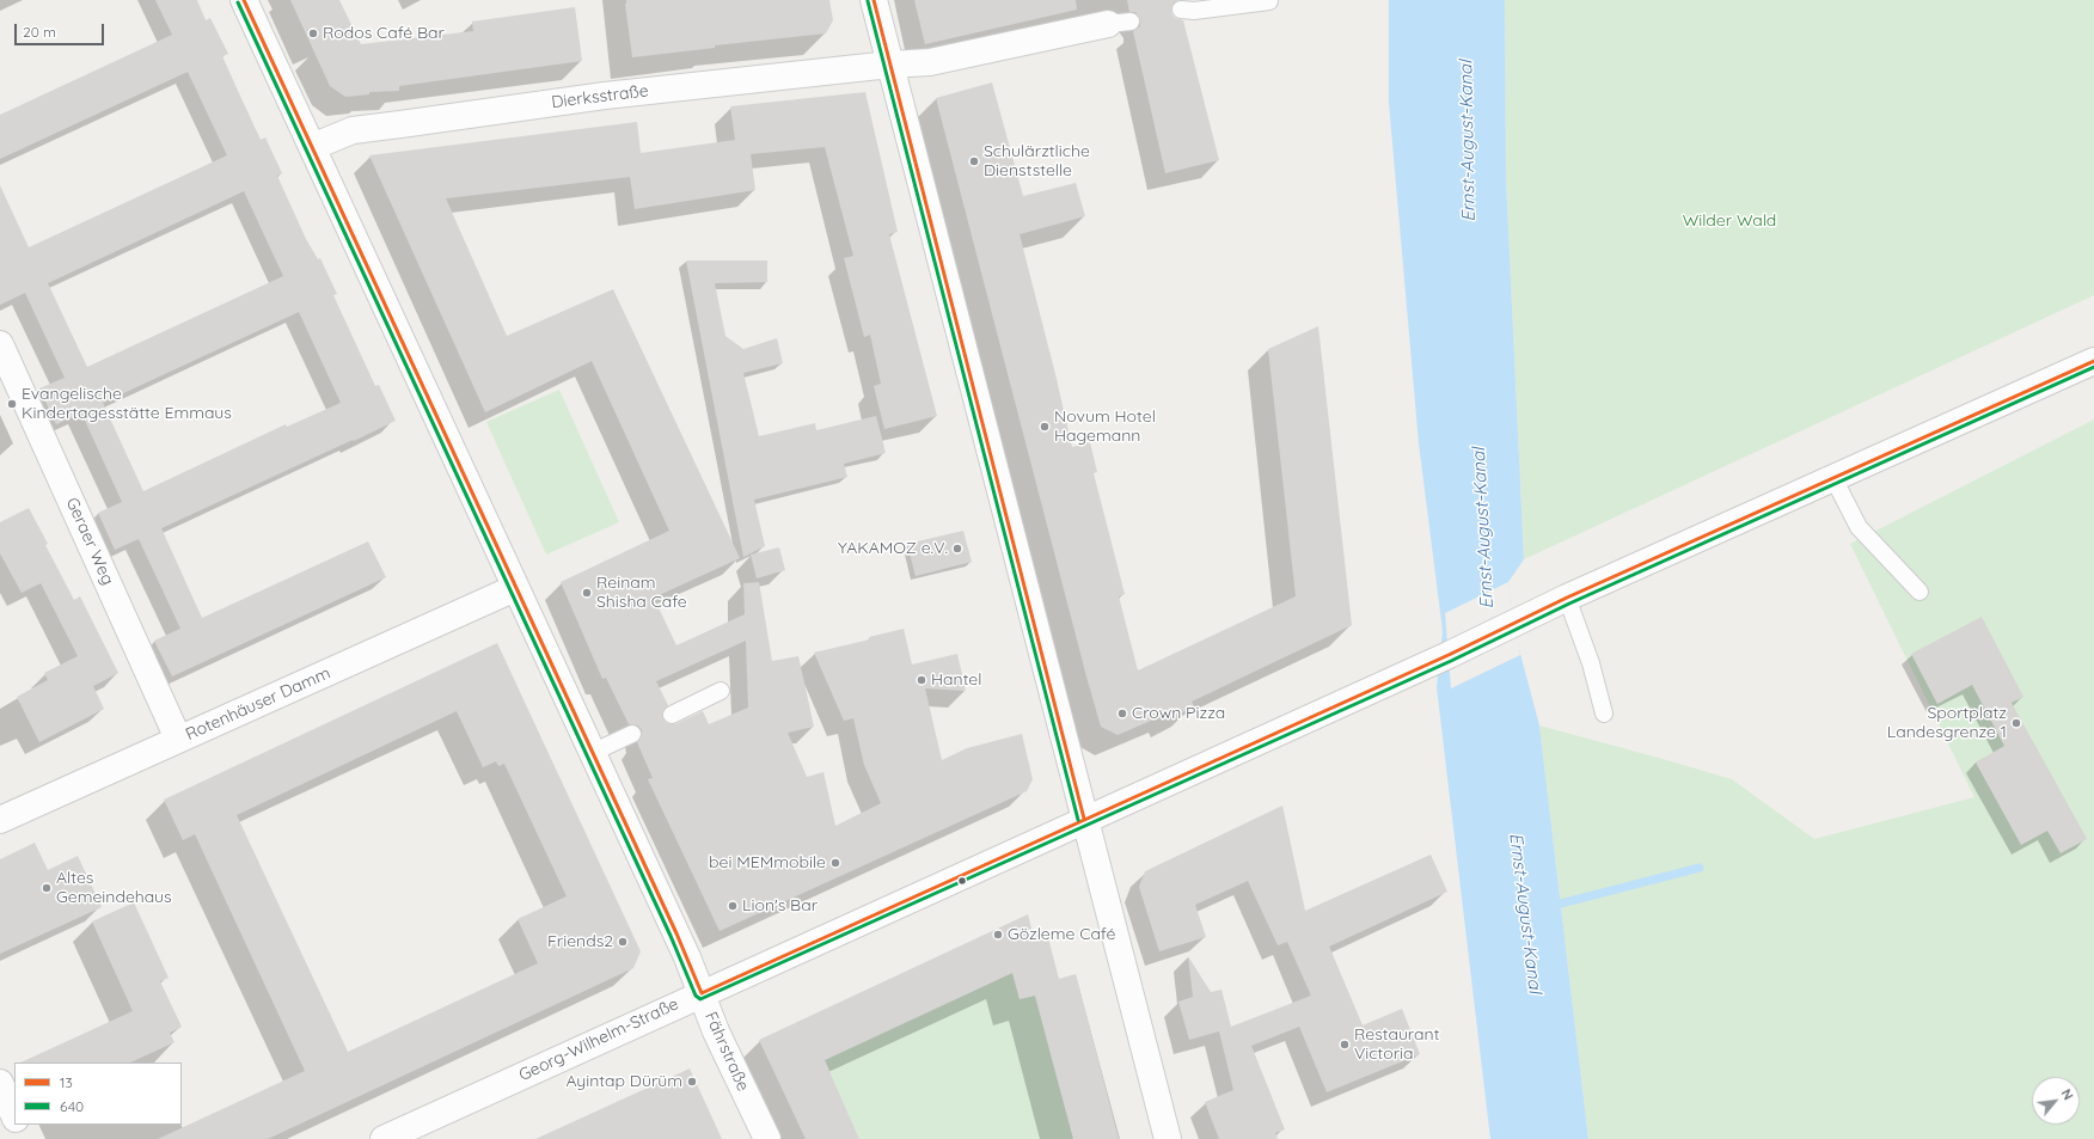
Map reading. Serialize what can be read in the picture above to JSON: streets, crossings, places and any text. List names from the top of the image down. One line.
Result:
{"streets":{"street":["Dierksstraße","Geraer Weg","Rotenhäuser Damm","Georg-Wilhelm-Straße","Fährstraße"]},"crossings":[["Dierksstraße","Fährstraße"],["Geraer Weg","Rotenhäuser Damm"],["Rotenhäuser Damm","Fährstraße"],["Georg-Wilhelm-Straße","Fährstraße"]],"water":["Ernst-August-Kanal"],"parks":["Wilder Wald"],"places":["Rodos Café Bar","Schulärztliche Dienststelle","Evangelische Kindertagesstätte Emmaus","Novum Hotel Hagemann","YAKAMOZ e.V.","Reinam Shisha Cafe","Hantel","Crown Pizza","Sportplatz Landesgrenze 1","bei MEMmobile","Altes Gemeindehaus","Lion's Bar","Gözleme Café","Friends2","Restaurant Victoria","Ayintap Dürüm"],"lines":["transit line 13","transit line 640"],"legend":["13","640"],"scale_bar":"20 m","north":"top right"}
